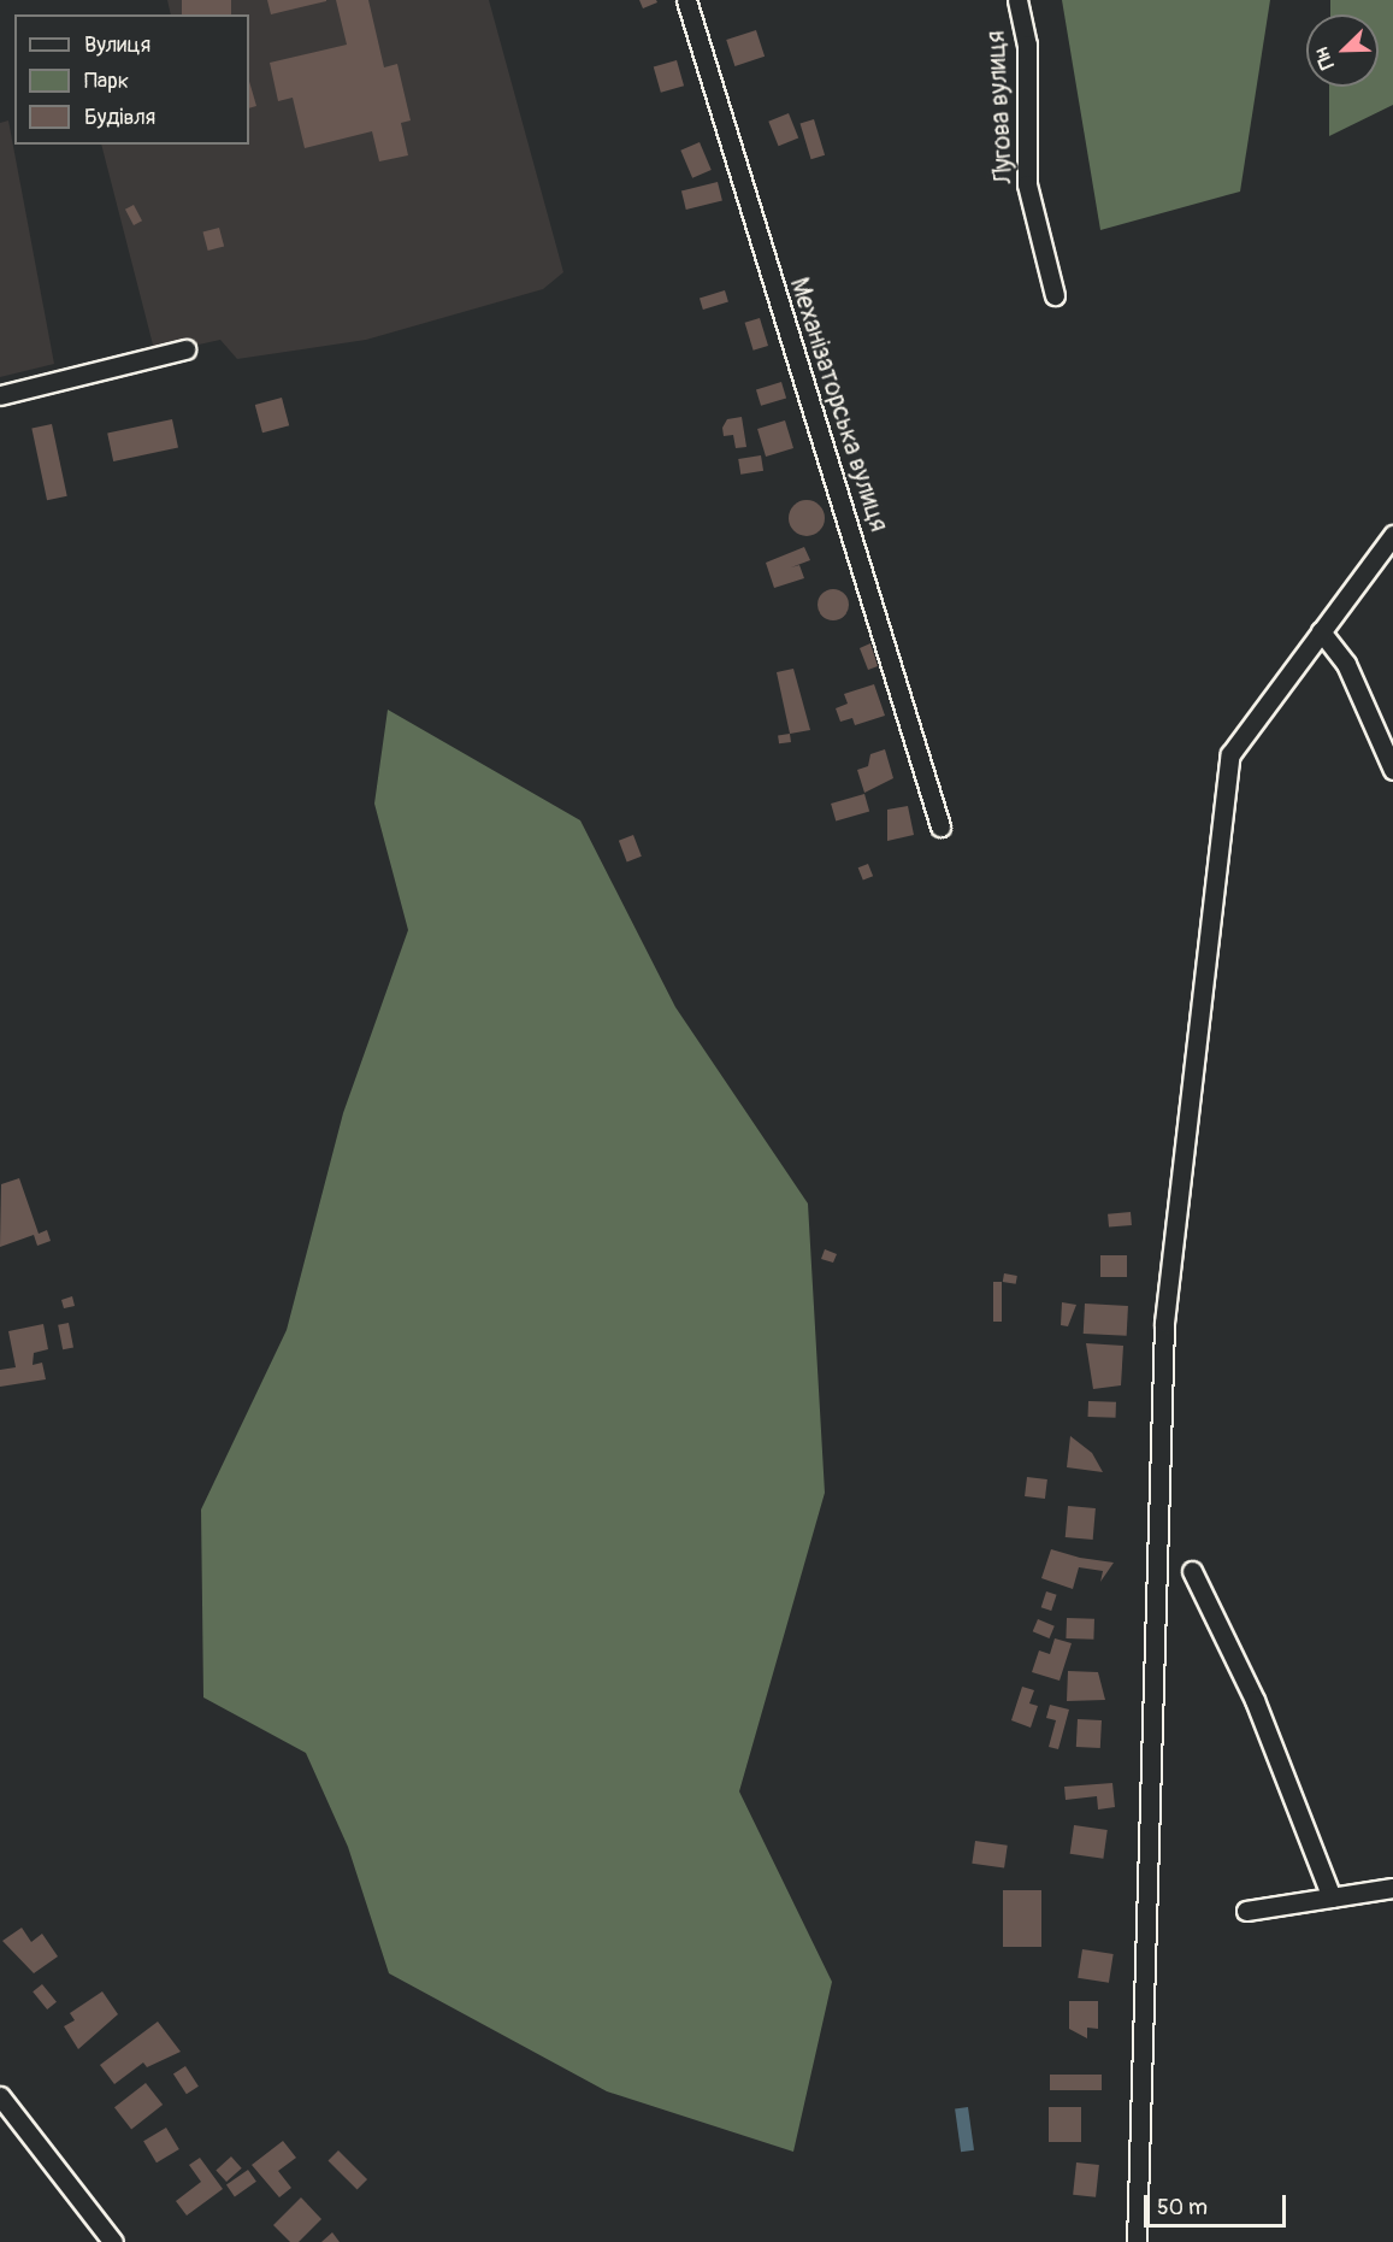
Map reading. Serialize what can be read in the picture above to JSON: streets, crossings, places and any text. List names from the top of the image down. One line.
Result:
{"streets":{"street":["Лугова вулиця","Механізаторська вулиця"]},"legend":["Вулиця","Парк","Будівля"],"scale_bar":"50 m","north":"bottom left"}
